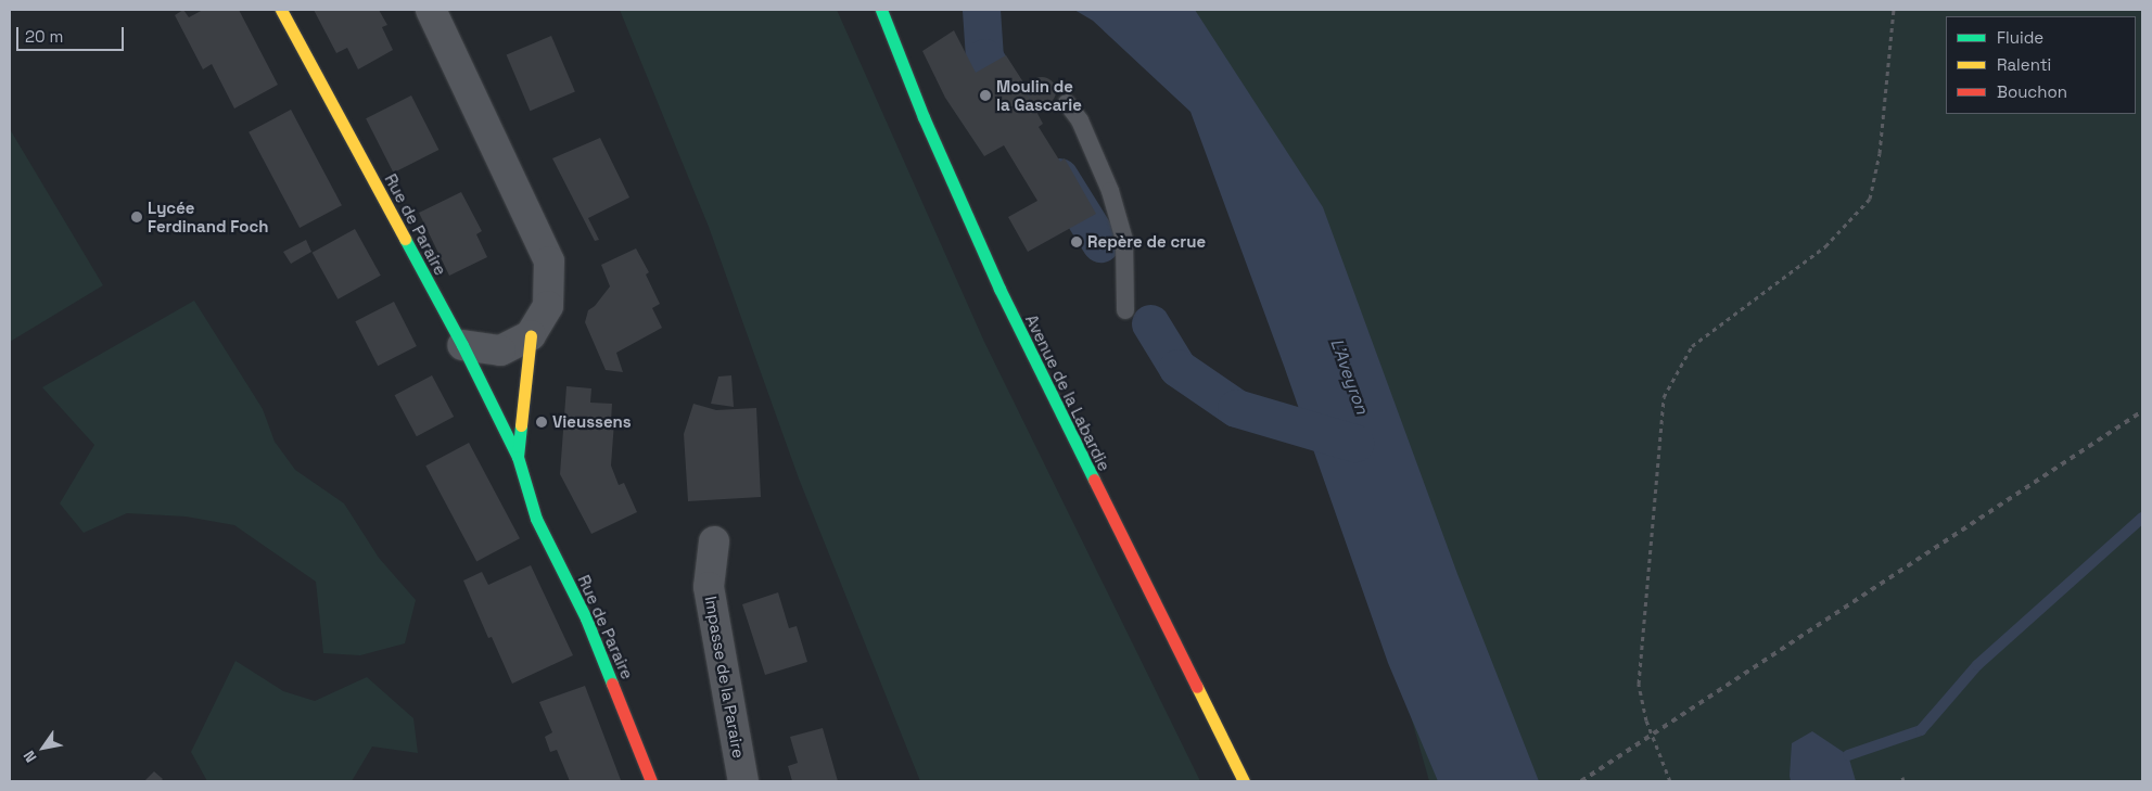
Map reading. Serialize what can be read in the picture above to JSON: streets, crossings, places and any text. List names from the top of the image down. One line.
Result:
{"streets":{"street":["Rue de Paraire","Avenue de la Labardie","Impasse de la Paraire"]},"water":["L'Aveyron"],"places":["Moulin de la Gascarie","Lycée Ferdinand Foch","Repère de crue","Vieussens"],"legend":["Fluide","Ralenti","Bouchon"],"scale_bar":"20 m","north":"bottom left"}
